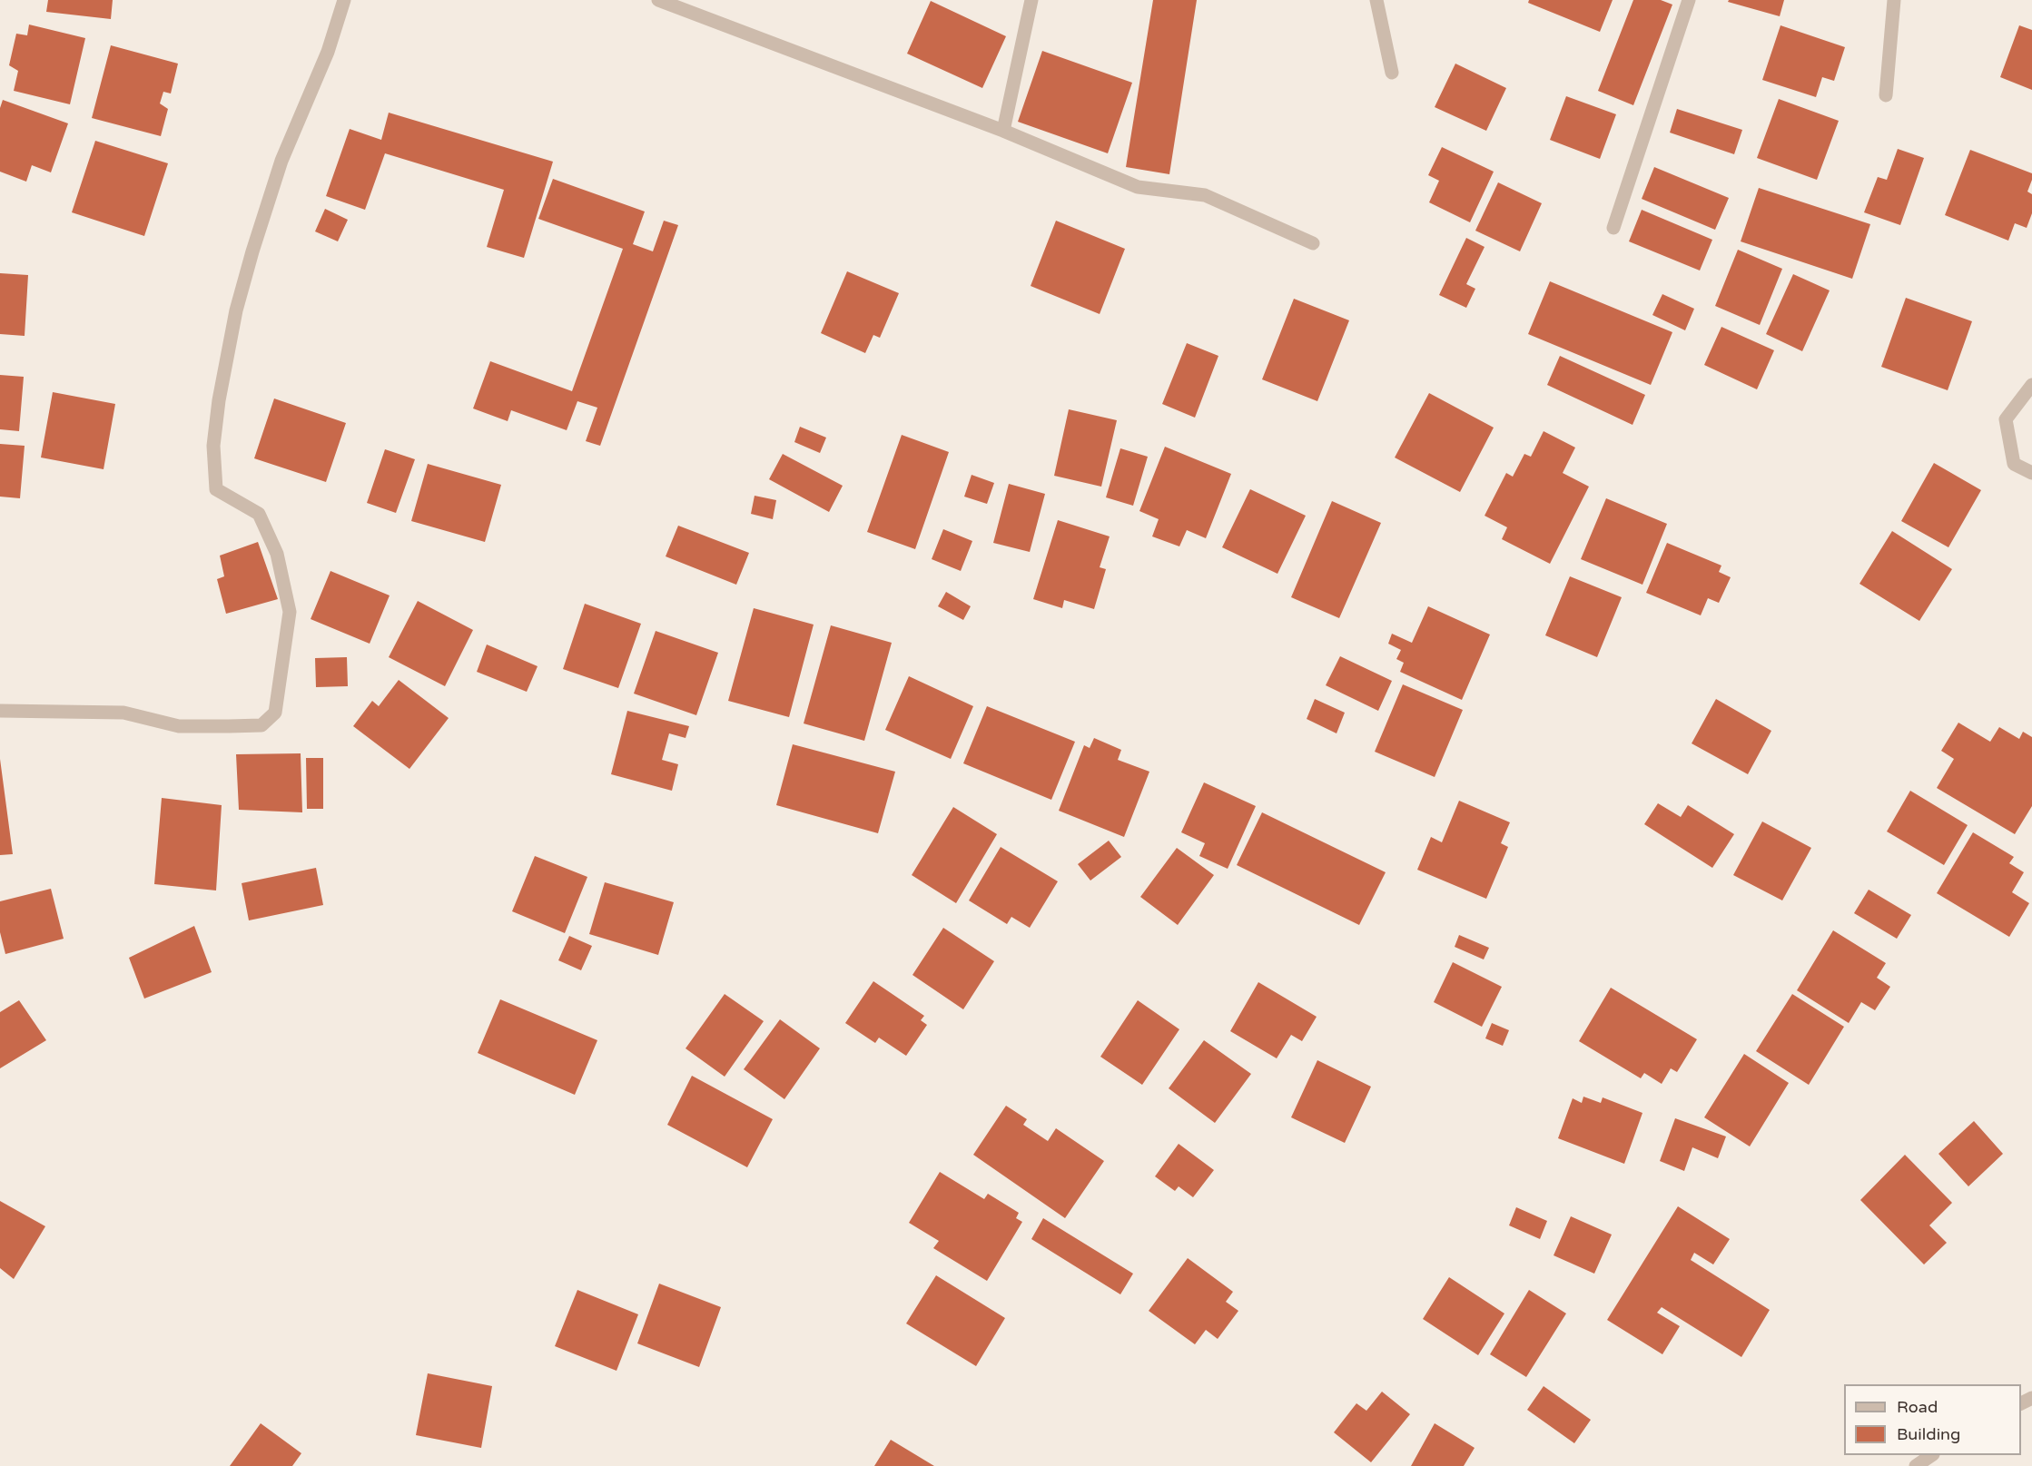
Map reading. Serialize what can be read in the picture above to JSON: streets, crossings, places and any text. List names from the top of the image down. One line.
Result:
{"legend":["Road","Building"]}
